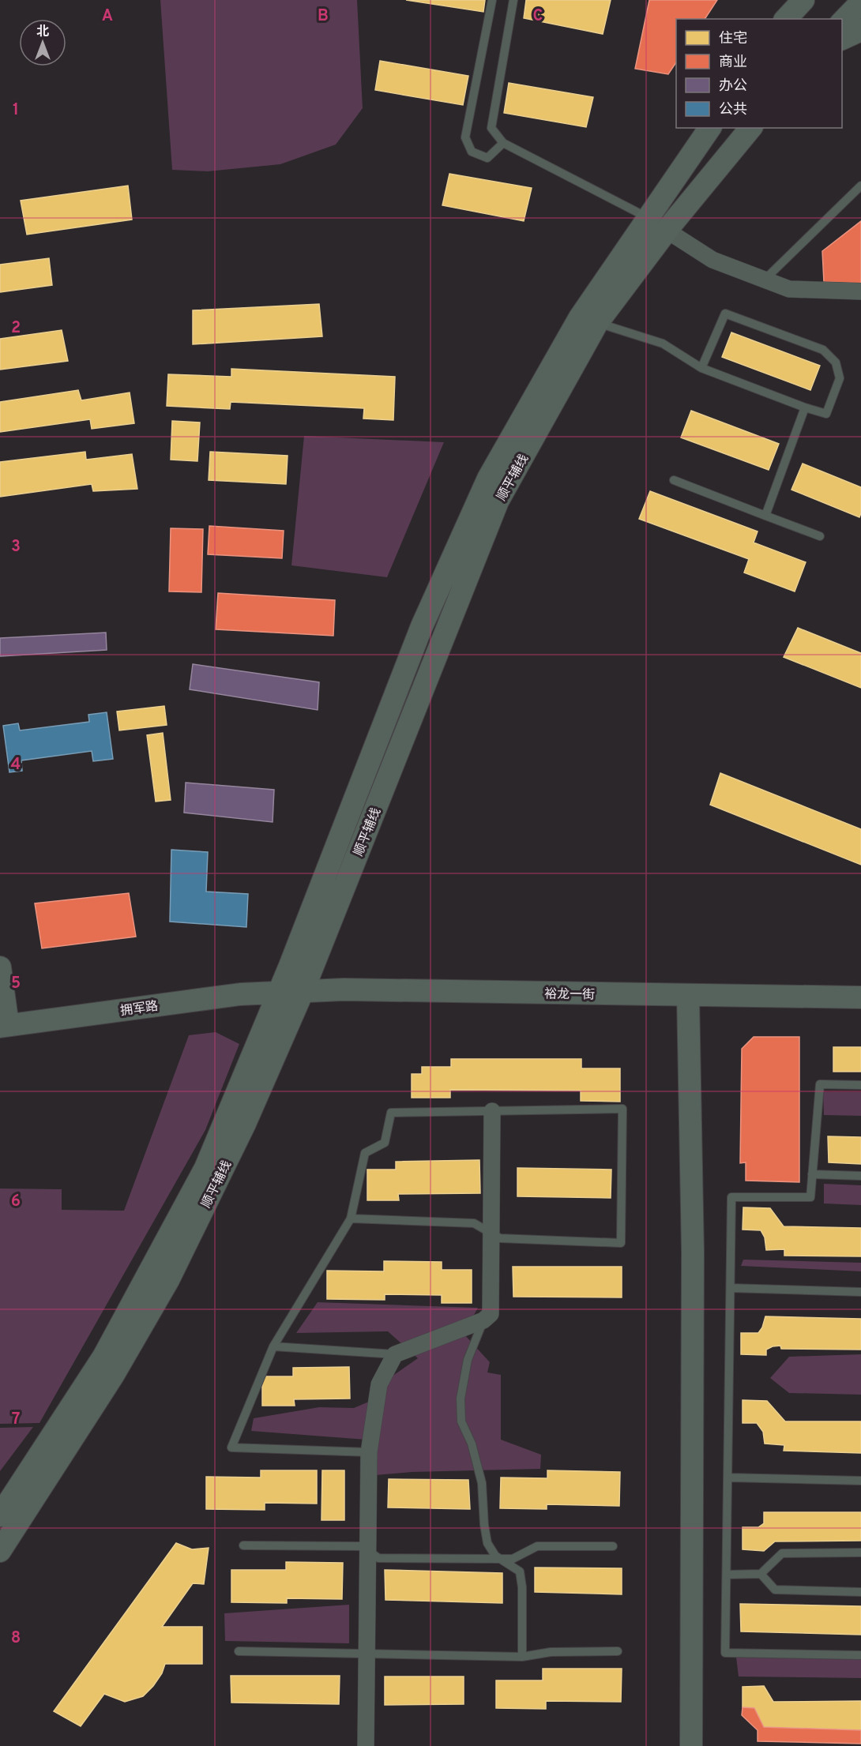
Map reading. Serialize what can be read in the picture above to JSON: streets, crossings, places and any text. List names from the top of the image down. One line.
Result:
{"streets":{"main road":["顺平辅线","裕龙一街","拥军路"]},"crossings":[["顺平辅线","裕龙一街"],["顺平辅线","拥军路"],["裕龙一街","拥军路"]],"legend":["住宅","商业","办公","公共"],"north":"top","grid":{"columns":["A","B","C"],"rows":["1","2","3","4","5","6","7","8"]}}
